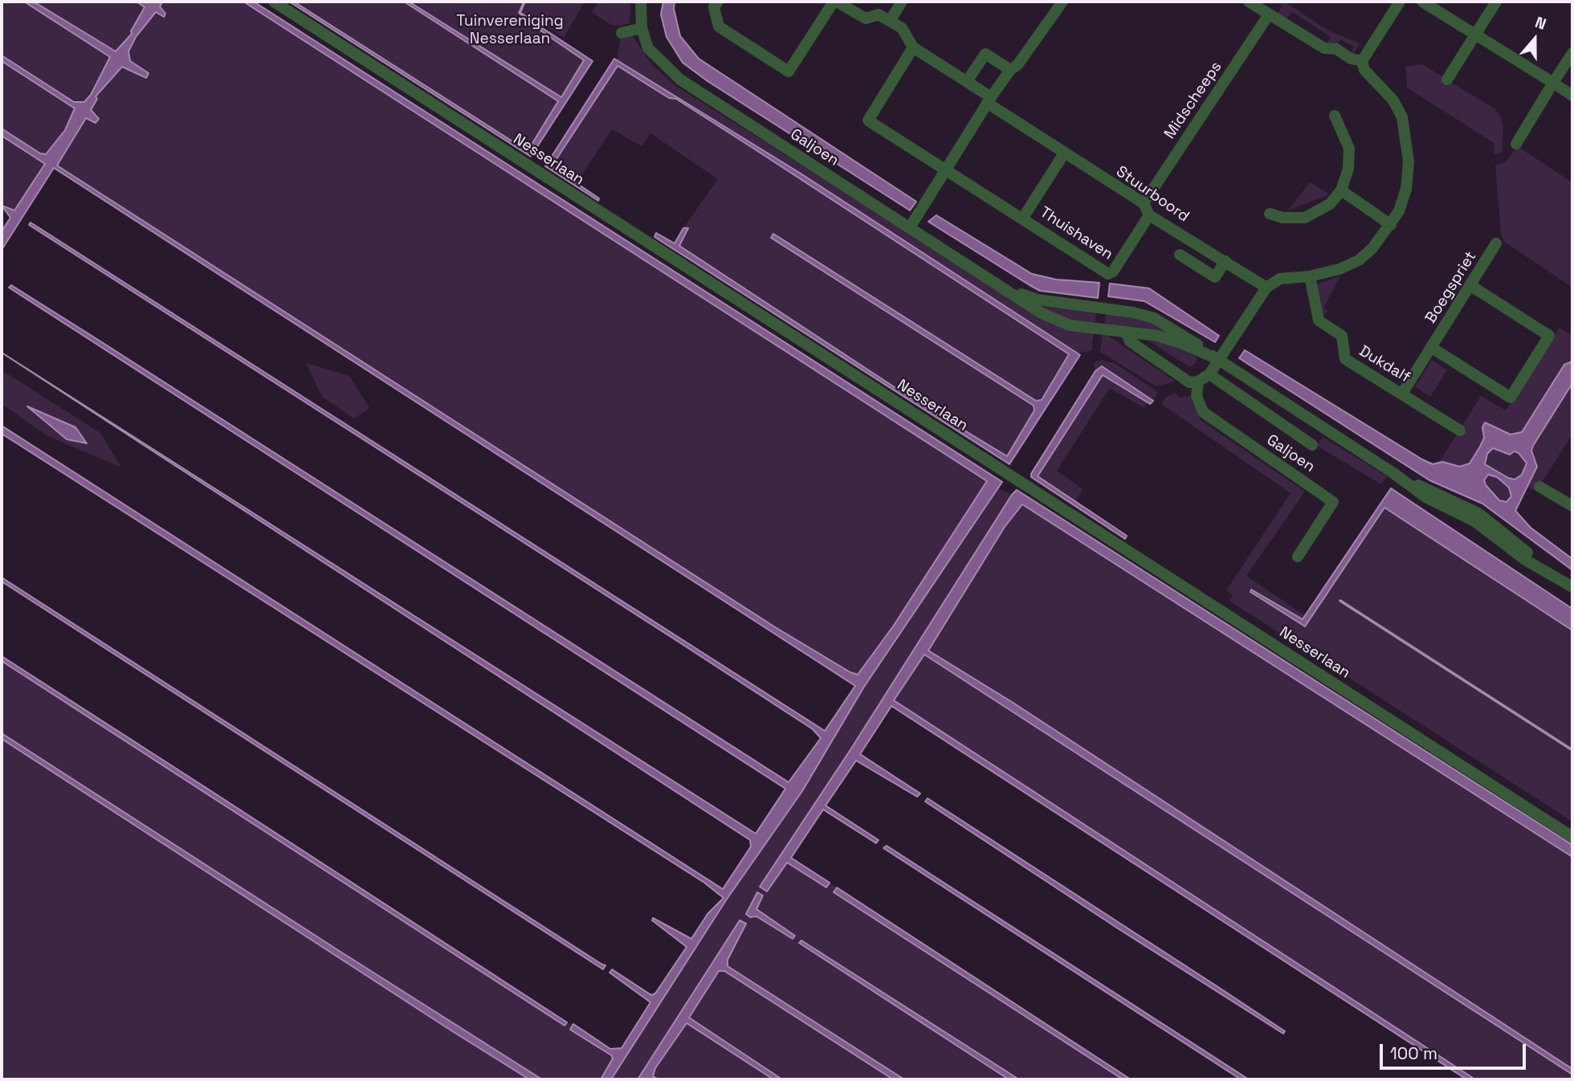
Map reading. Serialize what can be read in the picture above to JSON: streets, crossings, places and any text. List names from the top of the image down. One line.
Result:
{"streets":{"street":["Midscheeps","Galjoen","Nesserlaan","Stuurboord","Thuishaven","Boegspriet","Dukdalf"]},"crossings":[["Midscheeps","Stuurboord"],["Stuurboord","Thuishaven"],["Boegspriet","Dukdalf"]],"parks":["Tuinvereniging Nesserlaan"],"scale_bar":"100 m","north":"top"}
